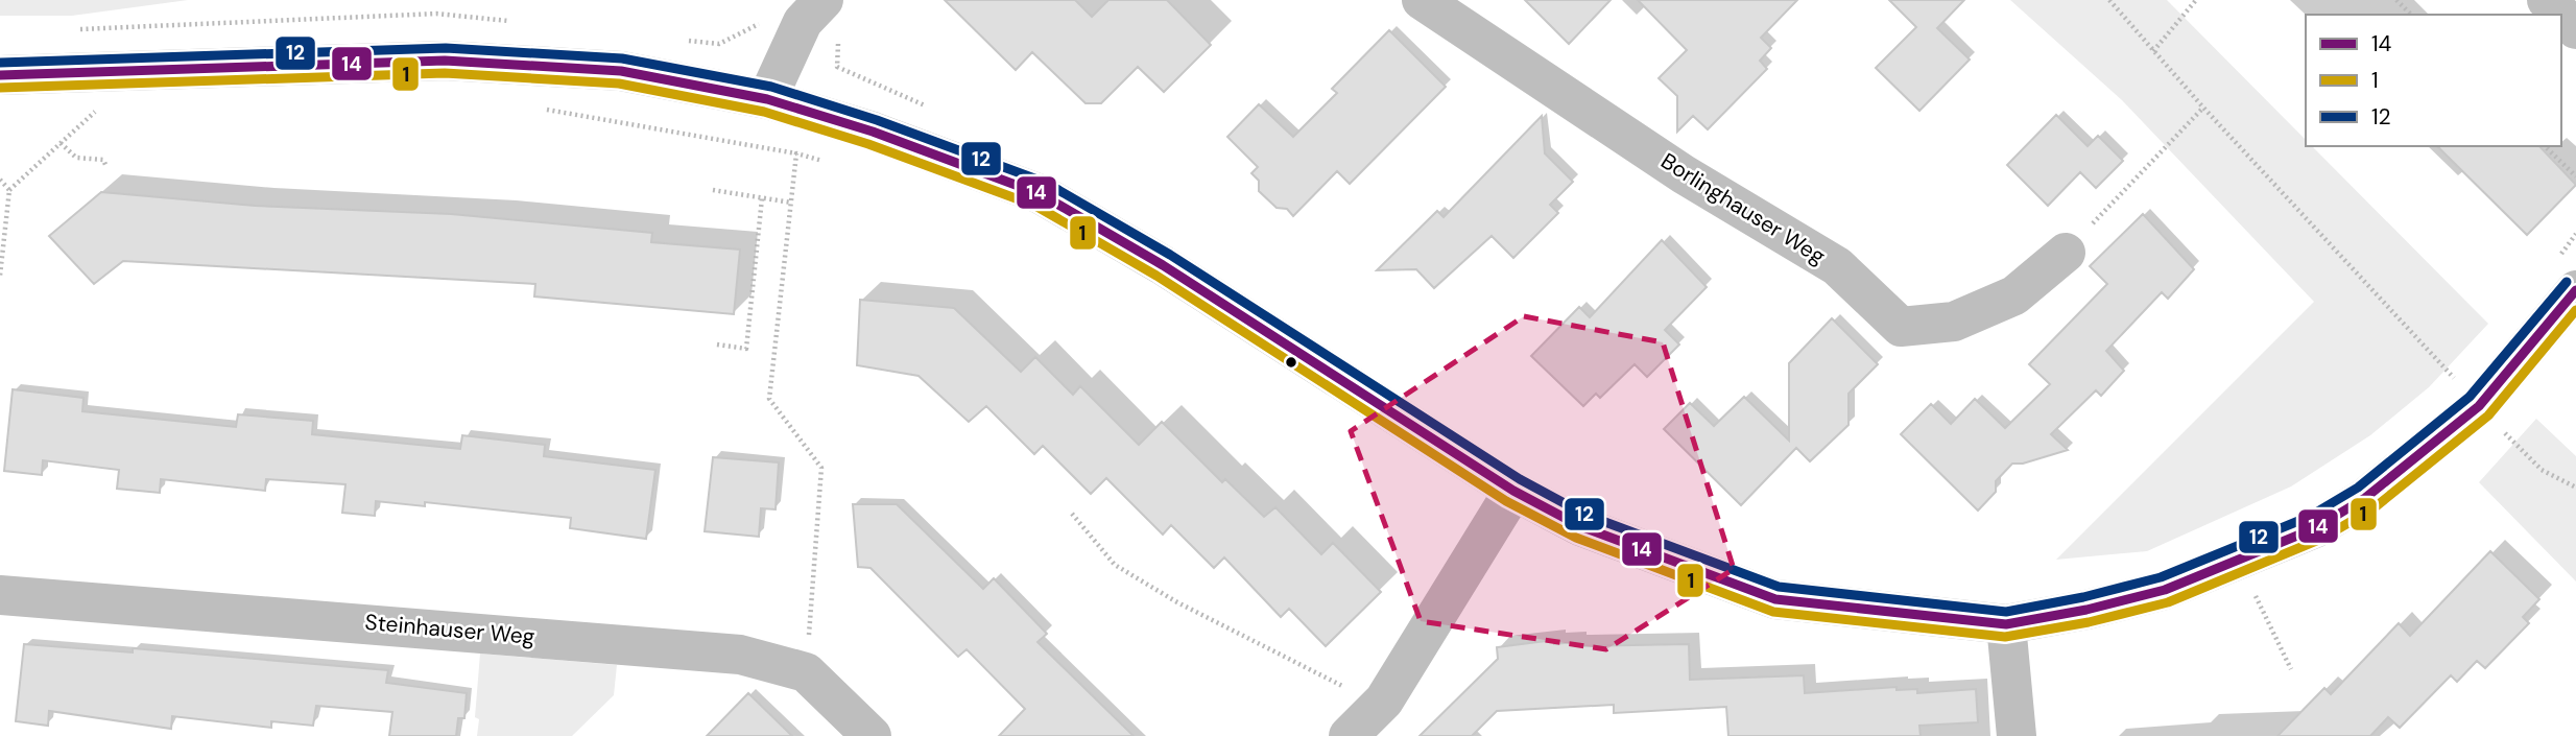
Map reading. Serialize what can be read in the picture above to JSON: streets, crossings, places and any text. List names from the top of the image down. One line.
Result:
{"streets":{"street":["Borlinghauser Weg","Steinhauser Weg"]},"lines":["transit line 12","transit line 14","transit line 1"],"legend":["14","1","12"]}
